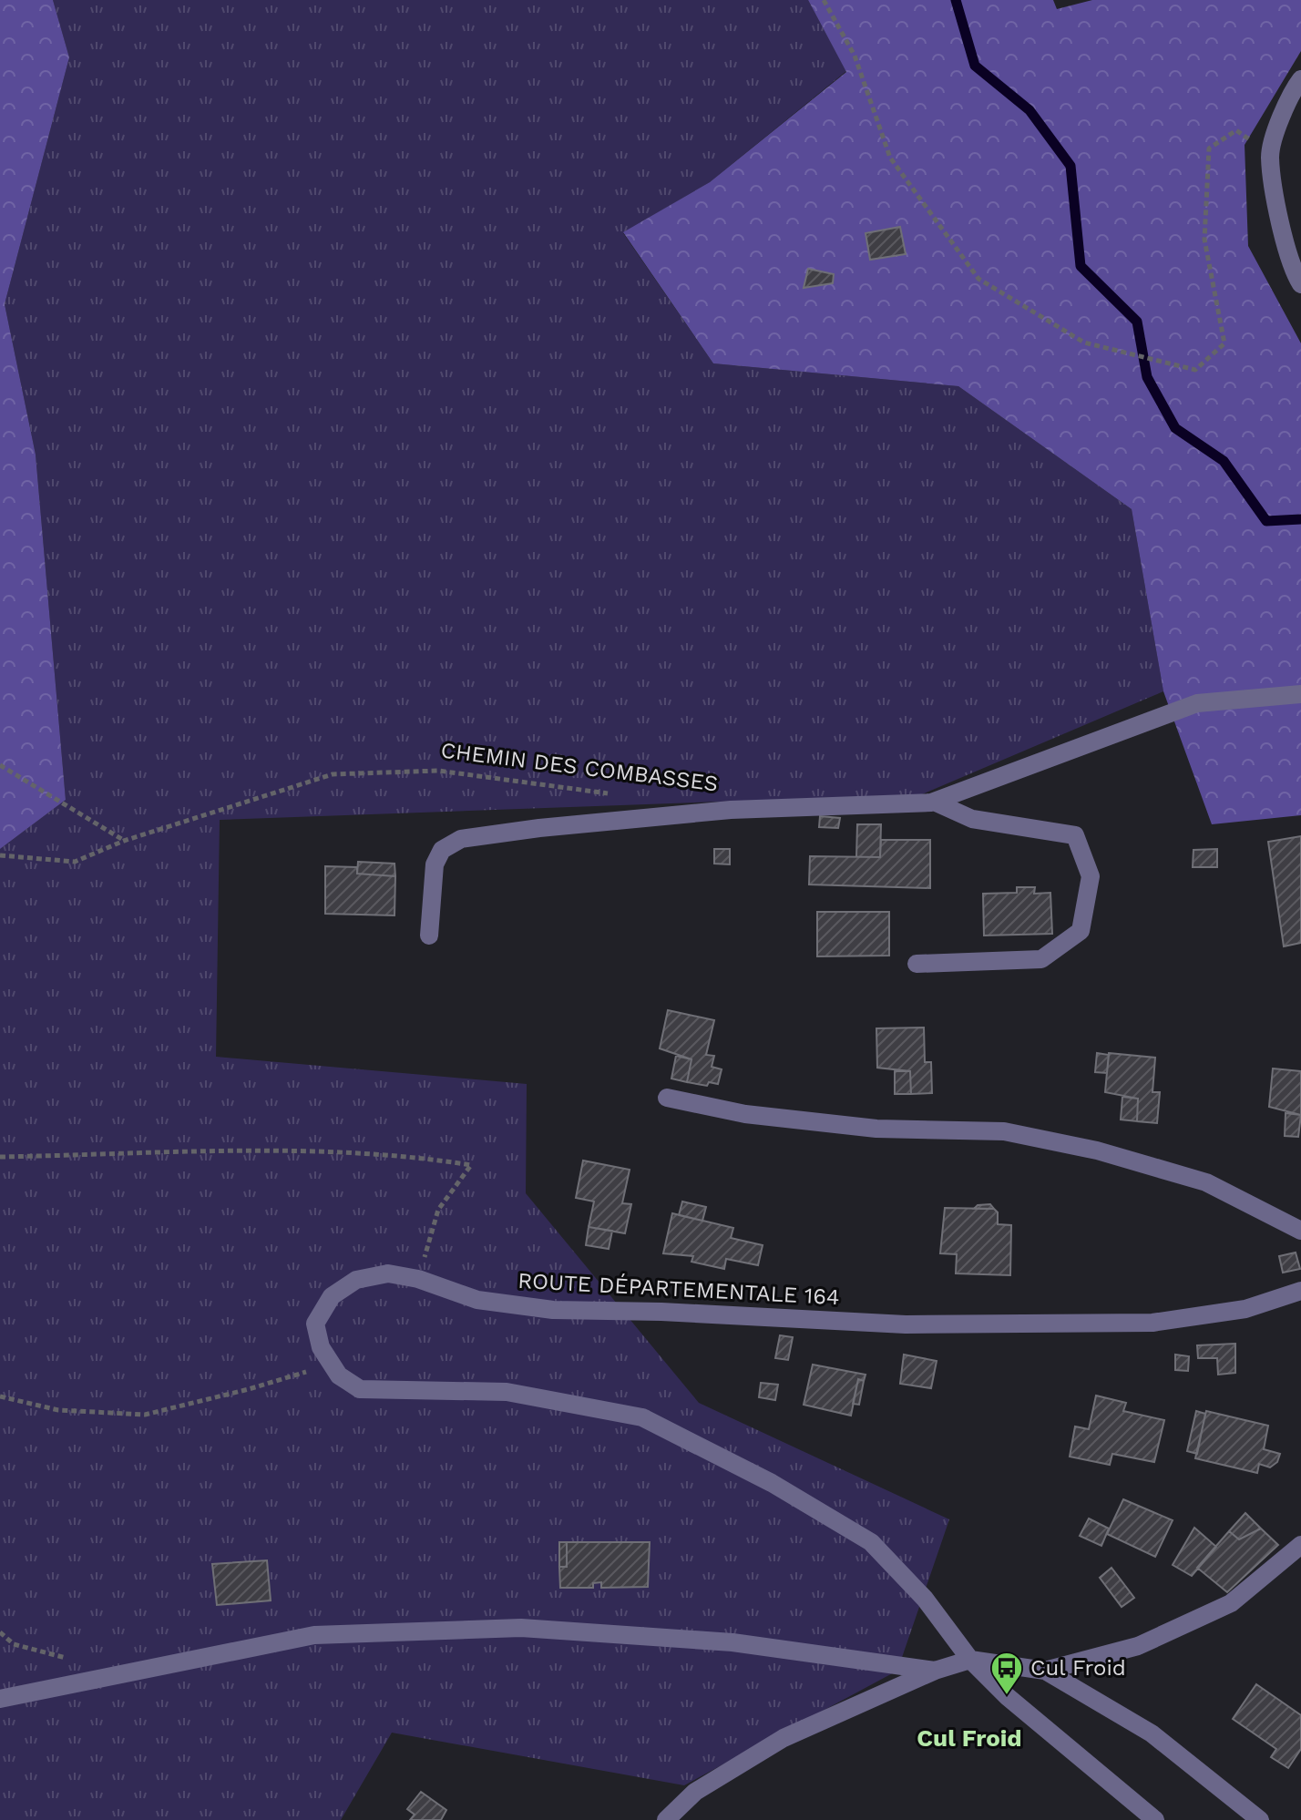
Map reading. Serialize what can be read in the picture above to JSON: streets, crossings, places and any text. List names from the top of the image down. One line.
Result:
{"streets":{"street":["CHEMIN DES COMBASSES","ROUTE DÉPARTEMENTALE 164"]},"districts":["Cul Froid"],"places":{"bus stop":["Cul Froid"]}}
